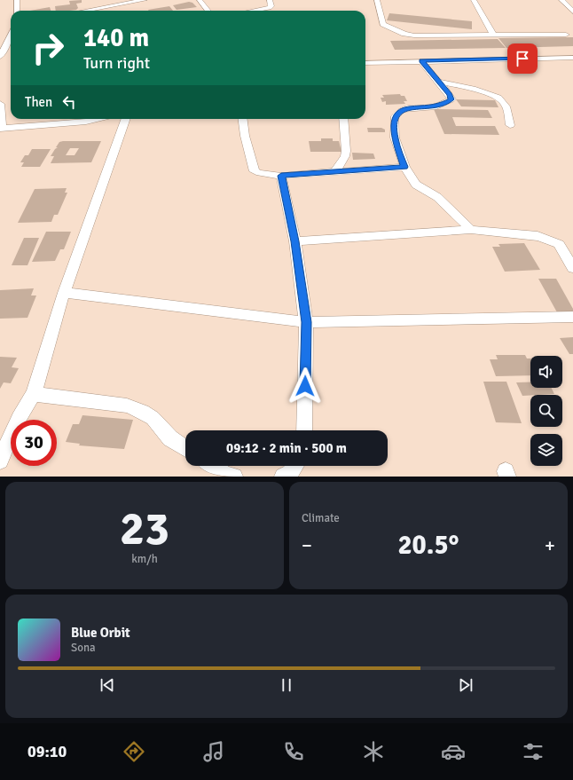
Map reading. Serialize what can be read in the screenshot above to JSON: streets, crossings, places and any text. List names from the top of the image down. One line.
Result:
{"page":{"turn":["140 m","Turn right"],"then":"Then","limit":"30","trip":"09:12 · 2 min · 500 m","tile":[["23","km/h"],"Climate"],"heat":["−","20.5°","+"],"song":["Blue Orbit","Sona"],"tabs":"09:10"}}
